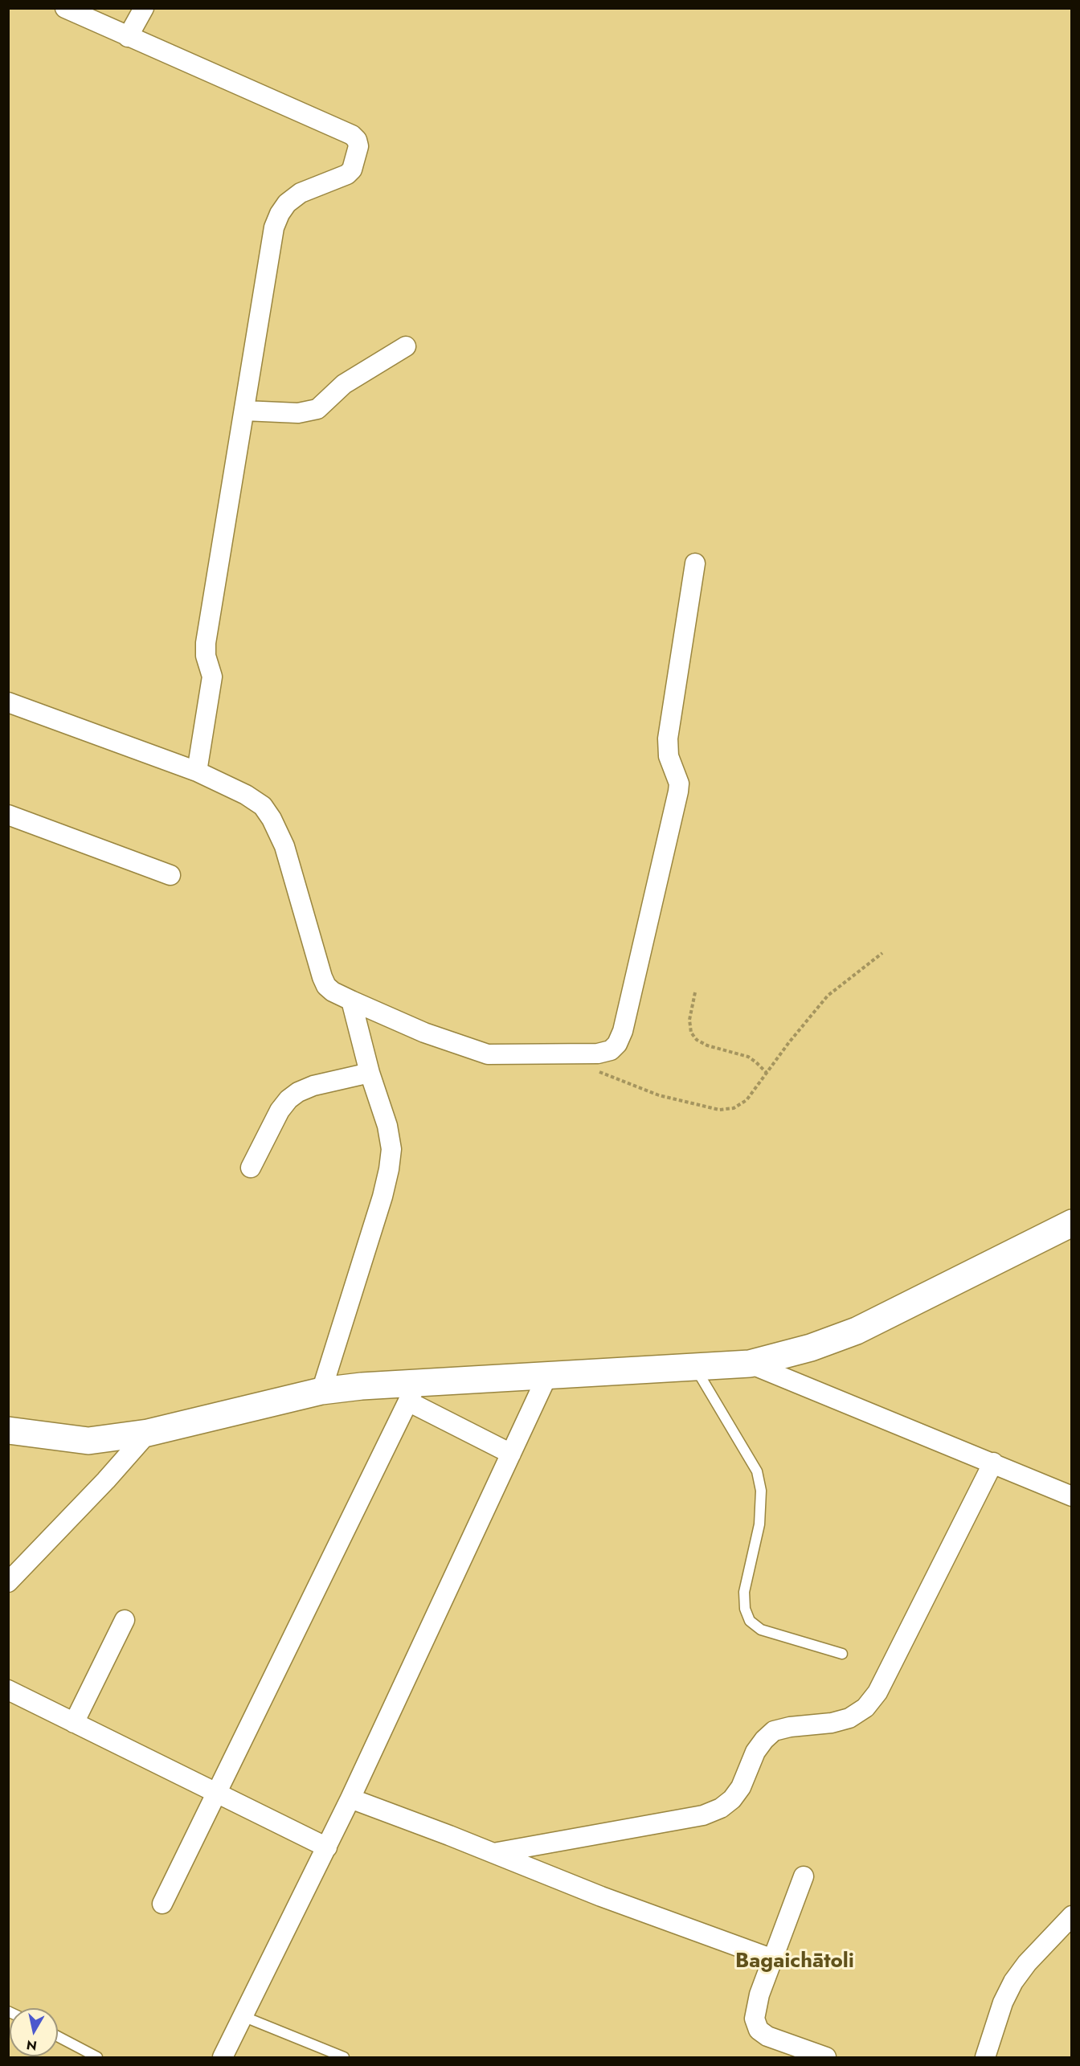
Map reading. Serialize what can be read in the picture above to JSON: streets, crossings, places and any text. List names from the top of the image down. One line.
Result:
{"districts":["Bagaichātoli"],"north":"bottom"}
